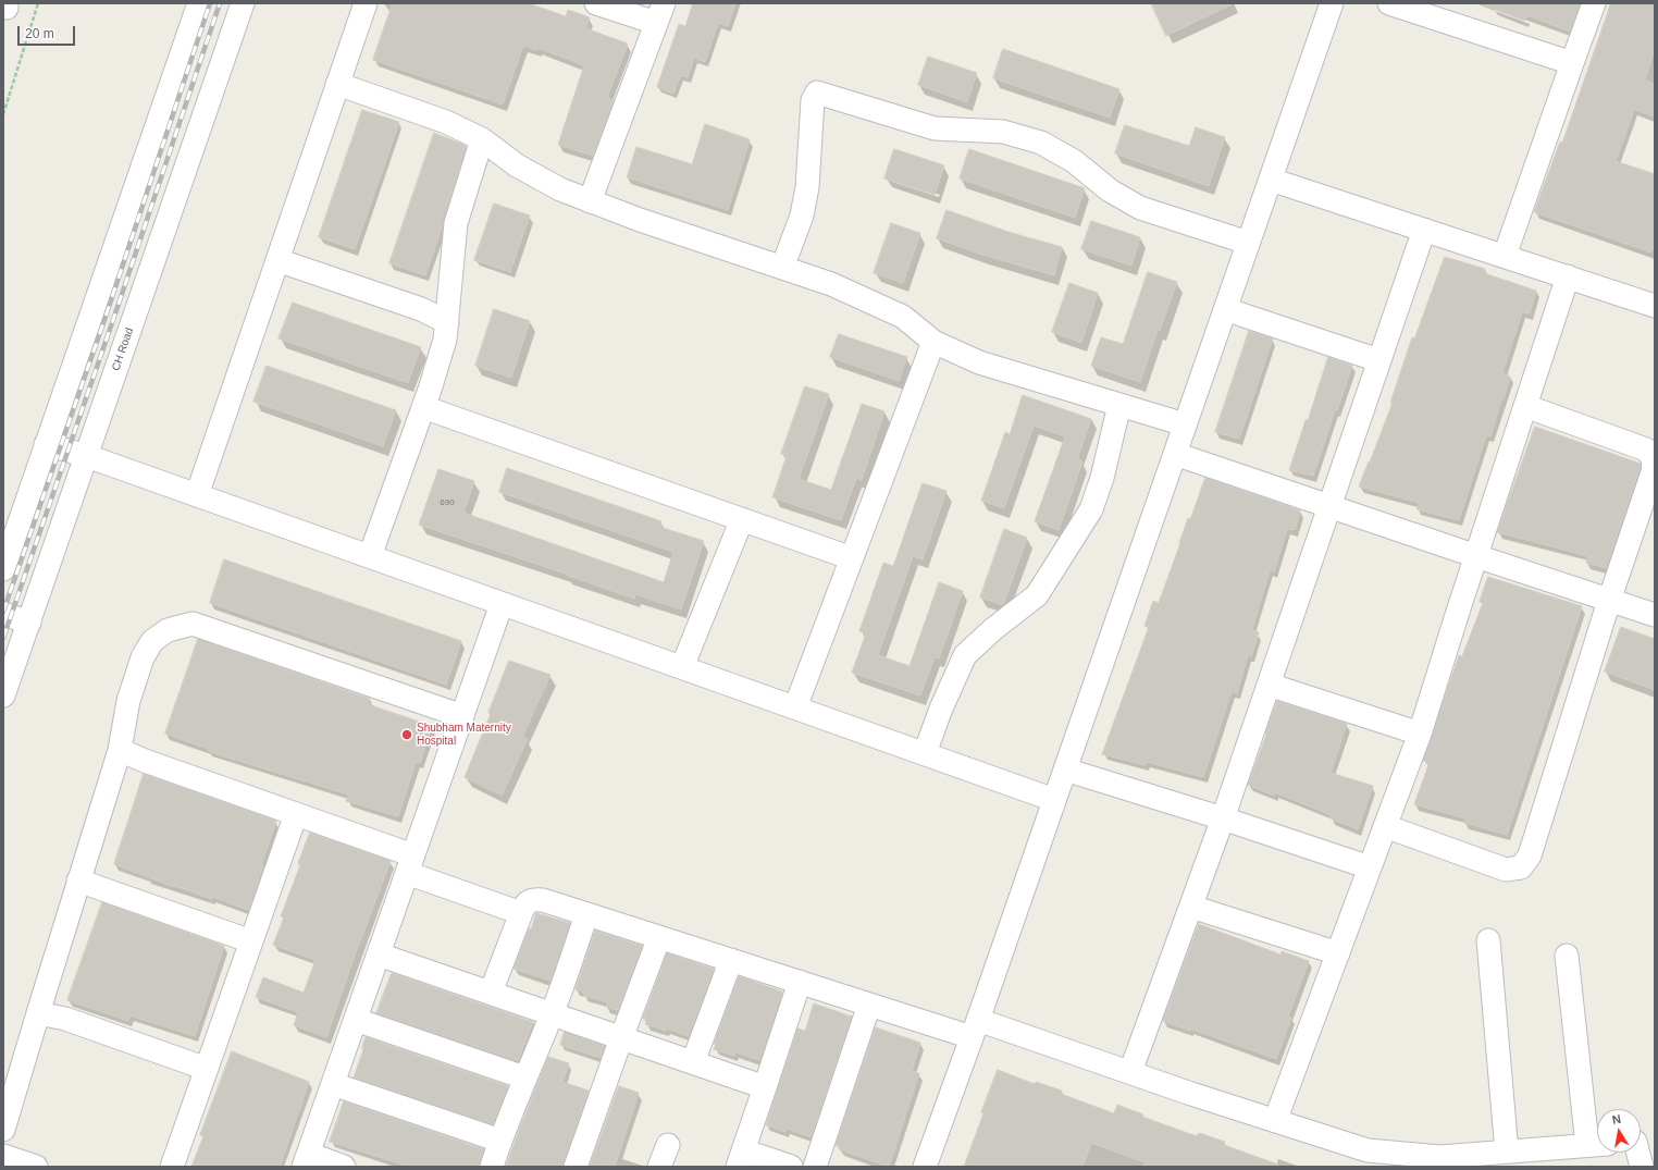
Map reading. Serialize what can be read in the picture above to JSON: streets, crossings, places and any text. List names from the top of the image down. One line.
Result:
{"streets":{"street":["CH Road"]},"places":["Shubham Maternity Hospital"],"house_numbers":["690"],"scale_bar":"20 m","north":"top"}
